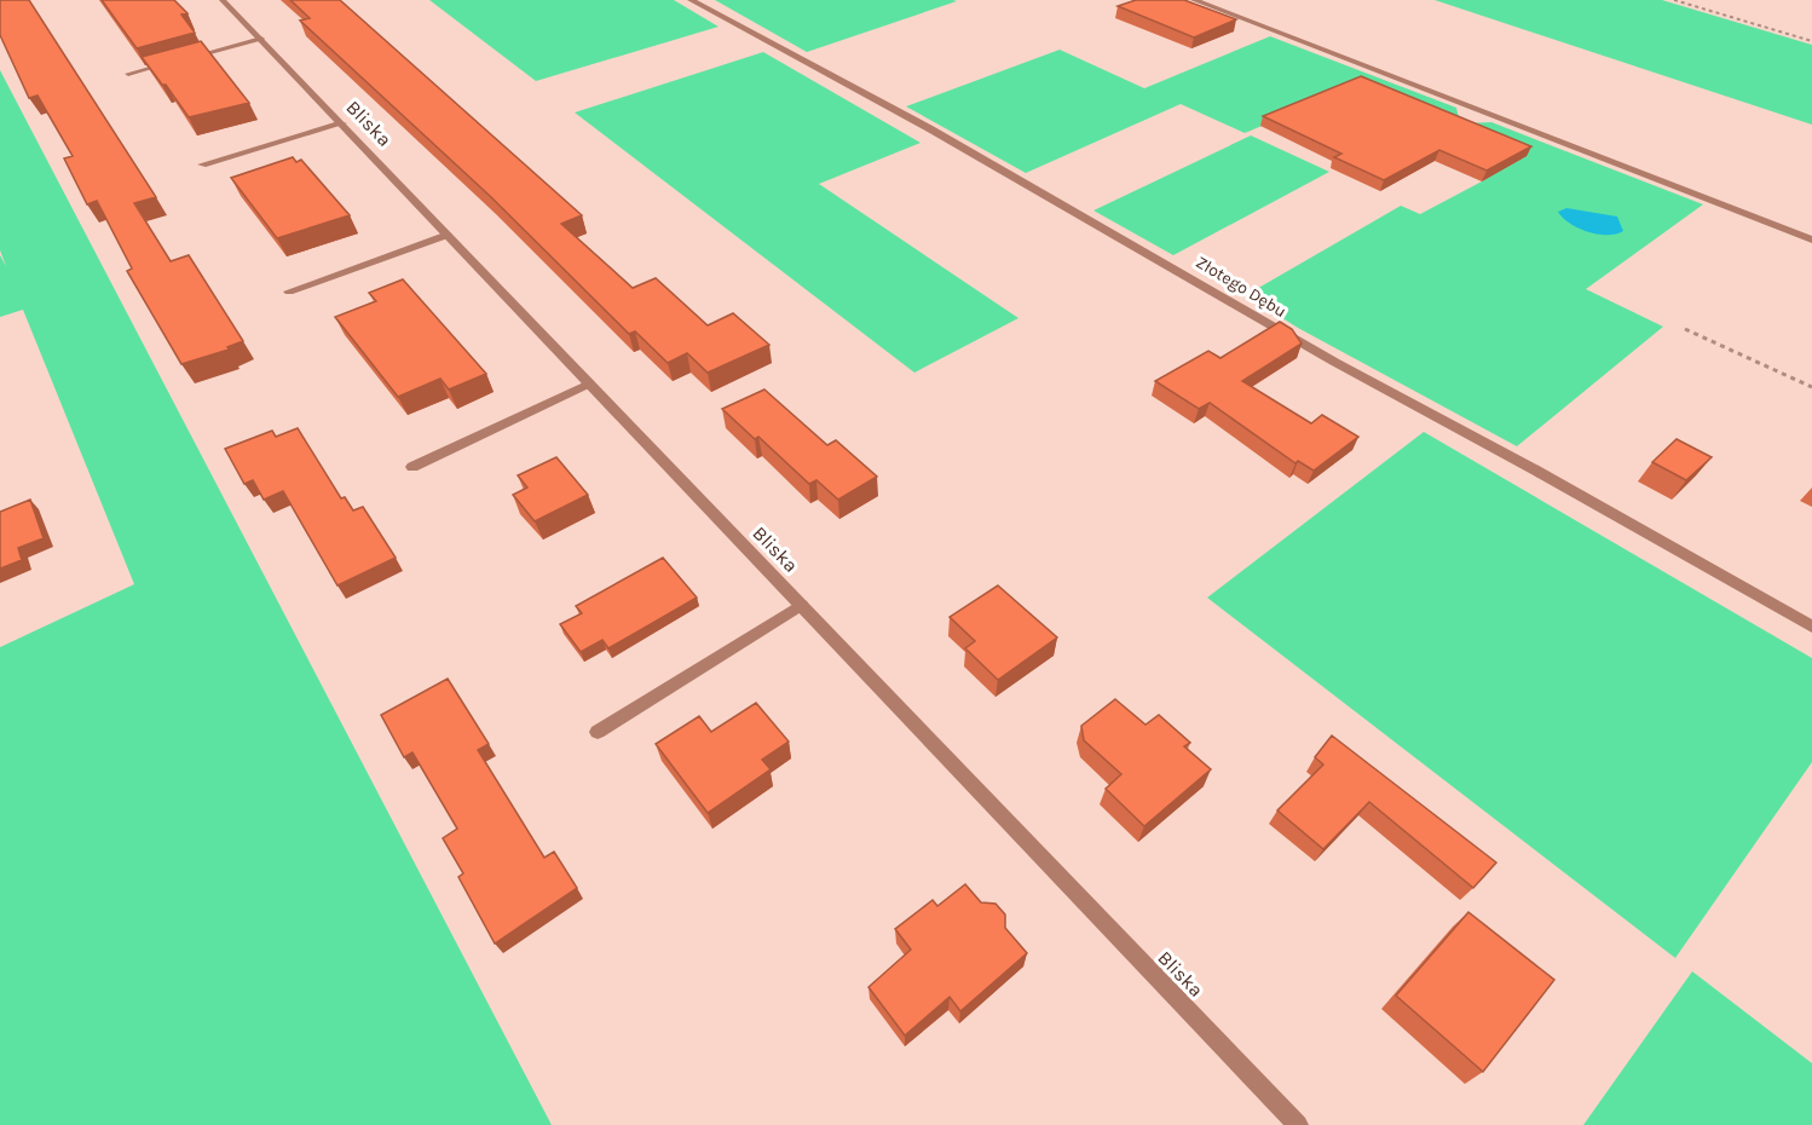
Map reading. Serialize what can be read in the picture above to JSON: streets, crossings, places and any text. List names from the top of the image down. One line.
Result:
{"streets":{"street":["Bliska","Złotego Dębu"]}}
